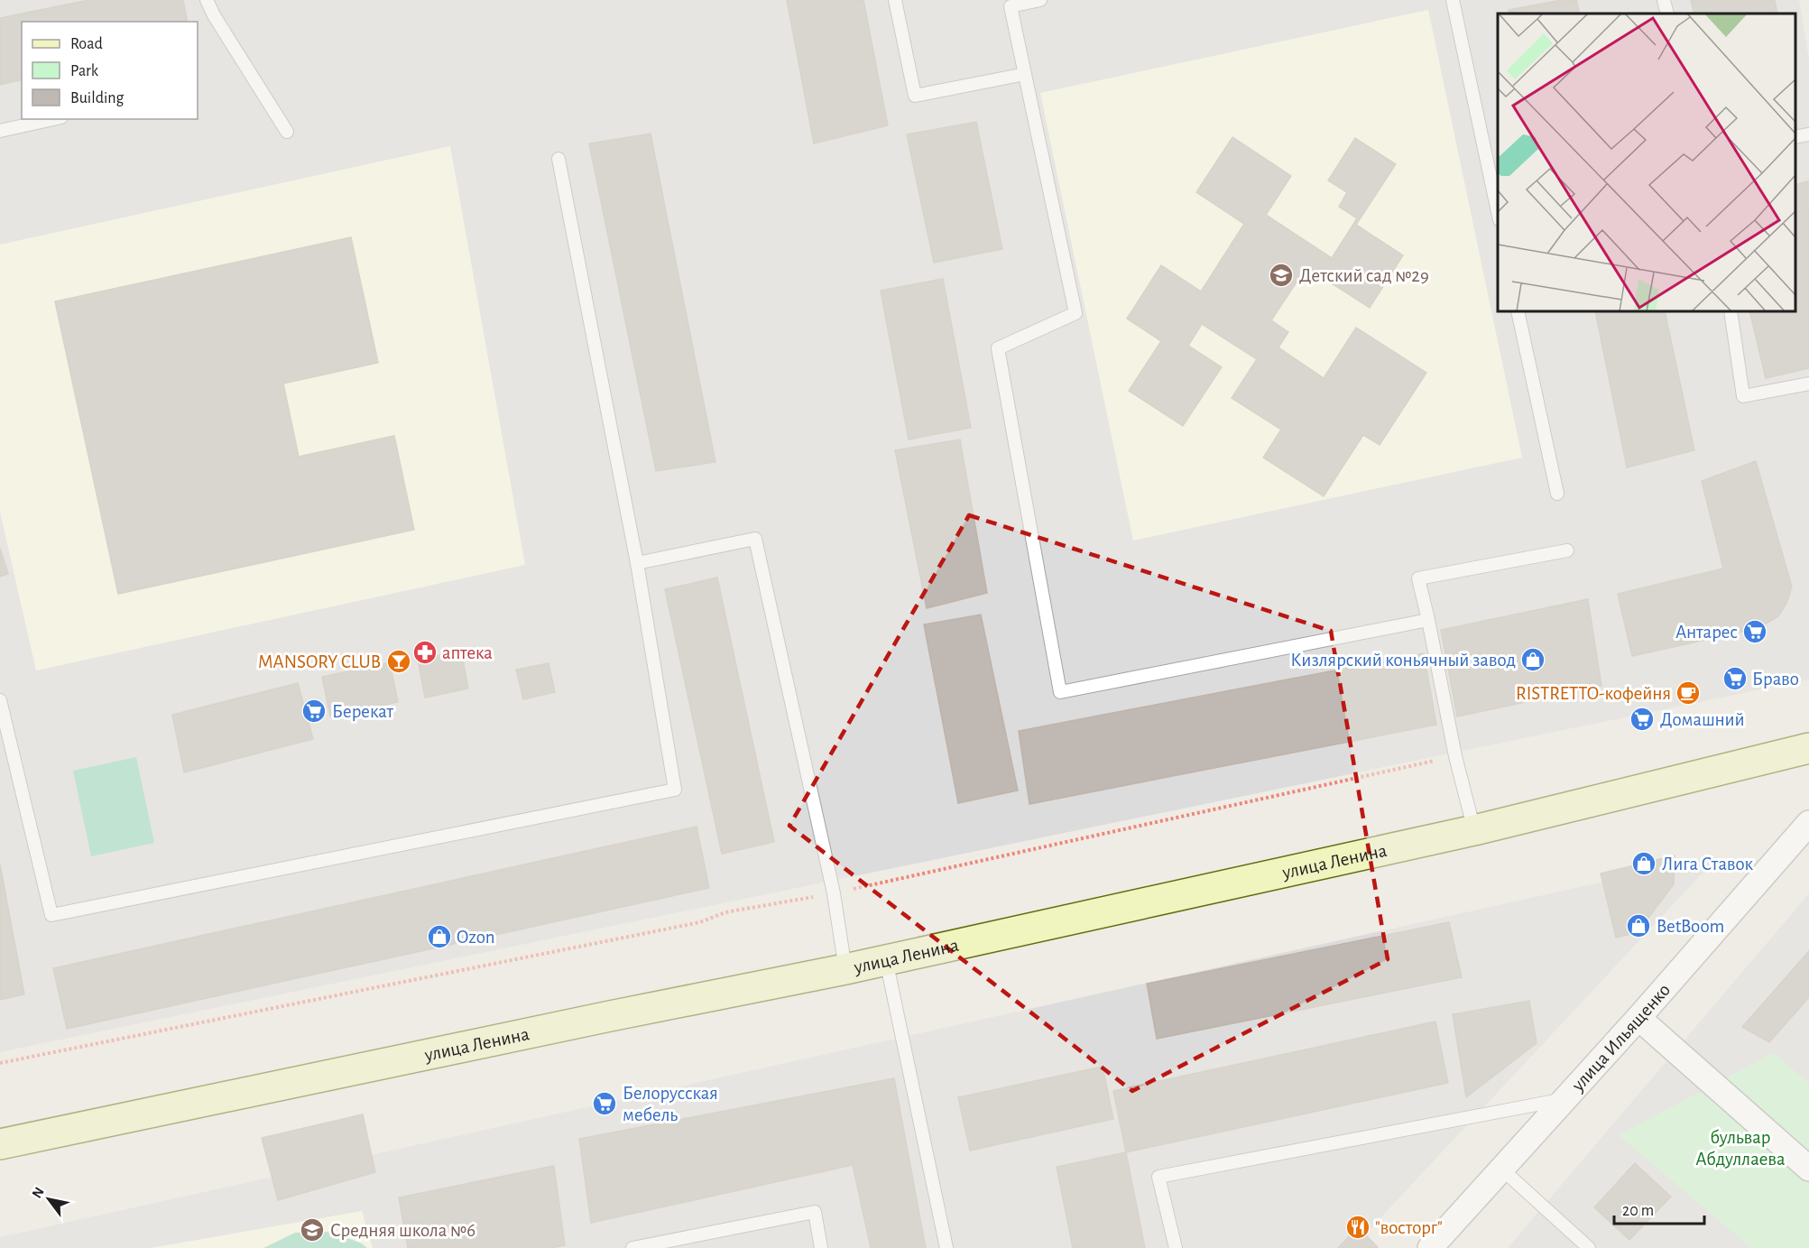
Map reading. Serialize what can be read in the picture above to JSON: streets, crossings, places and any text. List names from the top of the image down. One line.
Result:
{"streets":{"street":["улица Ленина","улица Ильященко"]},"parks":["бульвар Абдуллаева"],"places":{"school or university":["Детский сад №29","Средняя школа №6"],"supermarket":["Антарес","Браво","Берекат","Домашний","Белорусская мебель"],"pharmacy":["аптека"],"shop":["Кизлярский коньячный завод","Лига Ставок","BetBoom","Ozon"],"bar":["MANSORY CLUB"],"cafe":["RISTRETTO-кофейня"],"restaurant":["\"восторг\""]},"legend":["Road","Park","Building"],"scale_bar":"20 m","north":"top left"}
